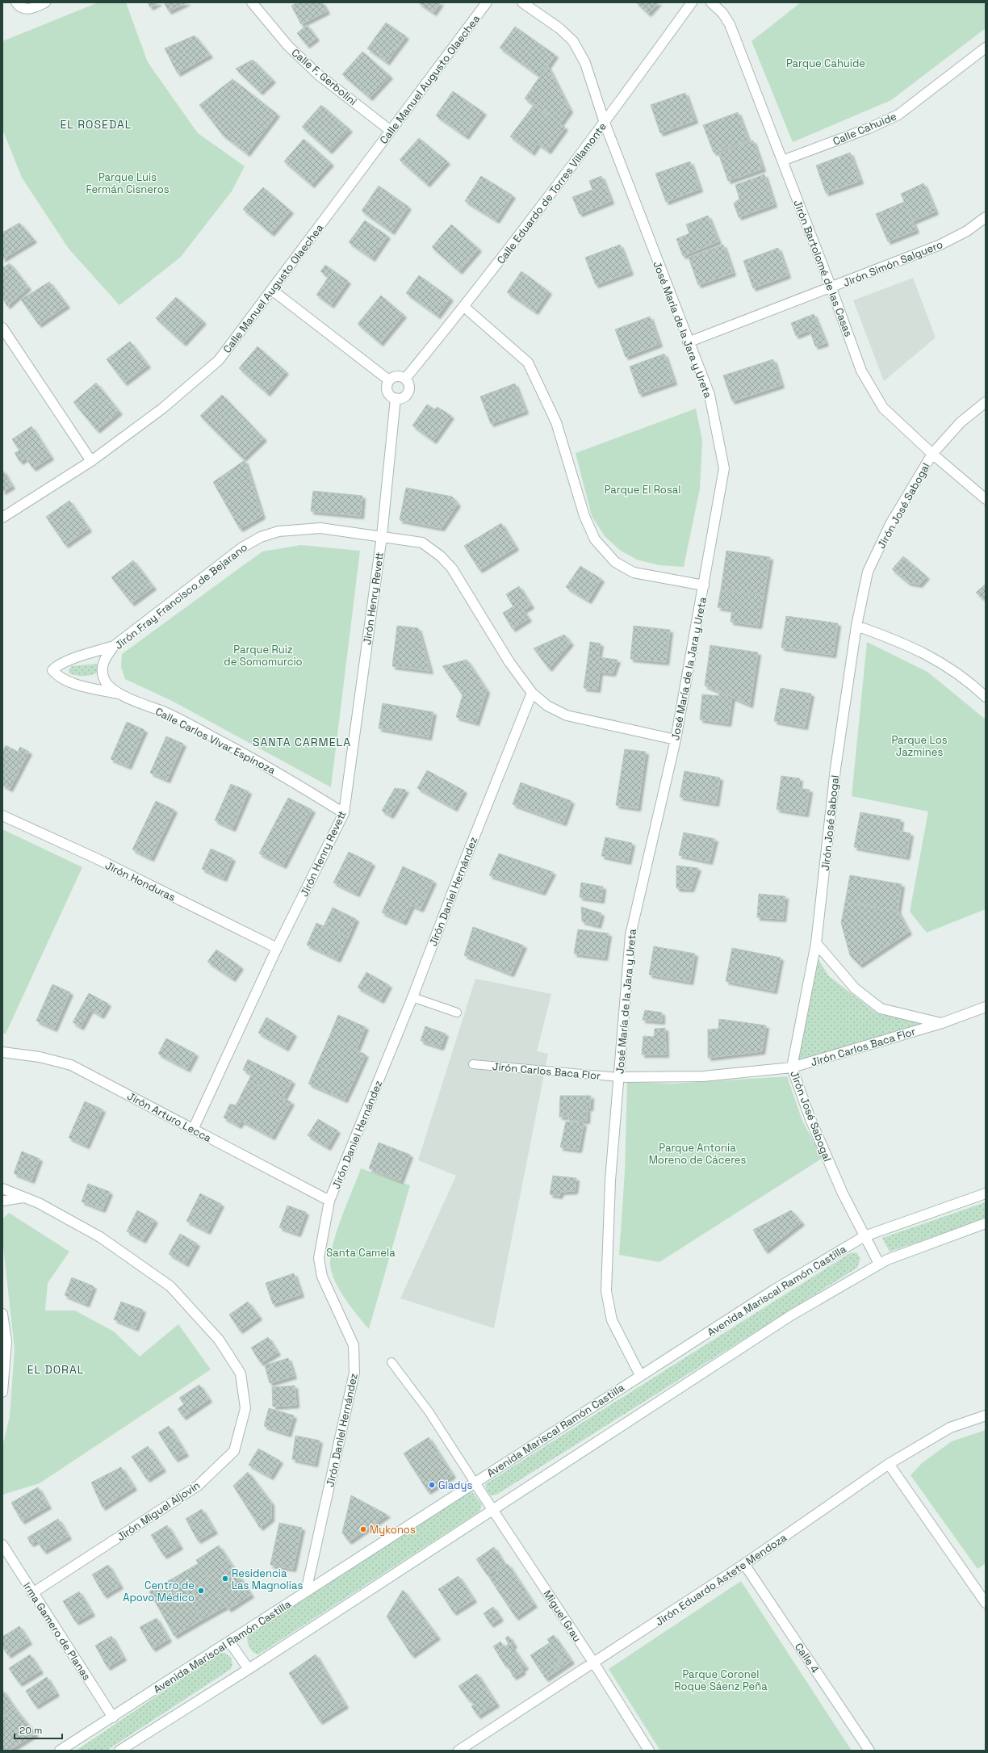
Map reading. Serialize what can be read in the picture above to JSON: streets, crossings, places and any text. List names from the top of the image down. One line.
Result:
{"streets":{"street":["Calle F. Gerbolini","Calle Manuel Augusto Olaechea","Calle Cahuide","Calle Eduardo de Torres Villamonte","Jirón Simón Salguero","Jirón Bartolomé de las Casas","José María de la Jara y Ureta","Jirón José Sabogal","Jirón Fray Francisco de Bejarano","Jirón Henry Revett","Calle Carlos Vivar Espinoza","Jirón Honduras","Jirón Daniel Hernández","Jirón Carlos Baca Flor","Jirón Arturo Lecca","Avenida Mariscal Ramón Castilla","Jirón Miguel Aljovín","Jirón Eduardo Astete Mendoza","Miguel Grau","Irma Gamero de Planas","Calle 4"]},"crossings":[["Calle F. Gerbolini","Calle Manuel Augusto Olaechea"],["Calle Cahuide","Jirón Bartolomé de las Casas"],["Calle Eduardo de Torres Villamonte","José María de la Jara y Ureta"],["Calle Eduardo de Torres Villamonte","Jirón Henry Revett"],["Jirón Simón Salguero","Jirón Bartolomé de las Casas"],["Jirón Simón Salguero","José María de la Jara y Ureta"],["Jirón Bartolomé de las Casas","Jirón José Sabogal"],["José María de la Jara y Ureta","Jirón Fray Francisco de Bejarano"],["José María de la Jara y Ureta","Jirón Carlos Baca Flor"],["José María de la Jara y Ureta","Avenida Mariscal Ramón Castilla"],["Jirón José Sabogal","Jirón Carlos Baca Flor"],["Jirón José Sabogal","Avenida Mariscal Ramón Castilla"],["Jirón Fray Francisco de Bejarano","Jirón Henry Revett"],["Jirón Fray Francisco de Bejarano","Calle Carlos Vivar Espinoza"],["Jirón Fray Francisco de Bejarano","Jirón Daniel Hernández"],["Jirón Henry Revett","Calle Carlos Vivar Espinoza"],["Jirón Henry Revett","Jirón Honduras"],["Jirón Henry Revett","Jirón Arturo Lecca"],["Jirón Daniel Hernández","Jirón Arturo Lecca"],["Jirón Daniel Hernández","Avenida Mariscal Ramón Castilla"],["Avenida Mariscal Ramón Castilla","Miguel Grau"],["Avenida Mariscal Ramón Castilla","Irma Gamero de Planas"],["Jirón Miguel Aljovín","Irma Gamero de Planas"],["Jirón Eduardo Astete Mendoza","Miguel Grau"],["Jirón Eduardo Astete Mendoza","Calle 4"]],"districts":["EL ROSEDAL","SANTA CARMELA","EL DORAL"],"parks":["Parque Cahuide","Parque Luis Fermán Cisneros","Parque El Rosal","Parque Ruiz de Somomurcio","Parque Los Jazmines","Parque Antonia Moreno de Cáceres","Santa Camela","Parque Coronel Roque Sáenz Peña"],"places":["Gladys","Mykonos","Residencia Las Magnolias","Centro de Apovo Médico"],"scale_bar":"20 m"}
